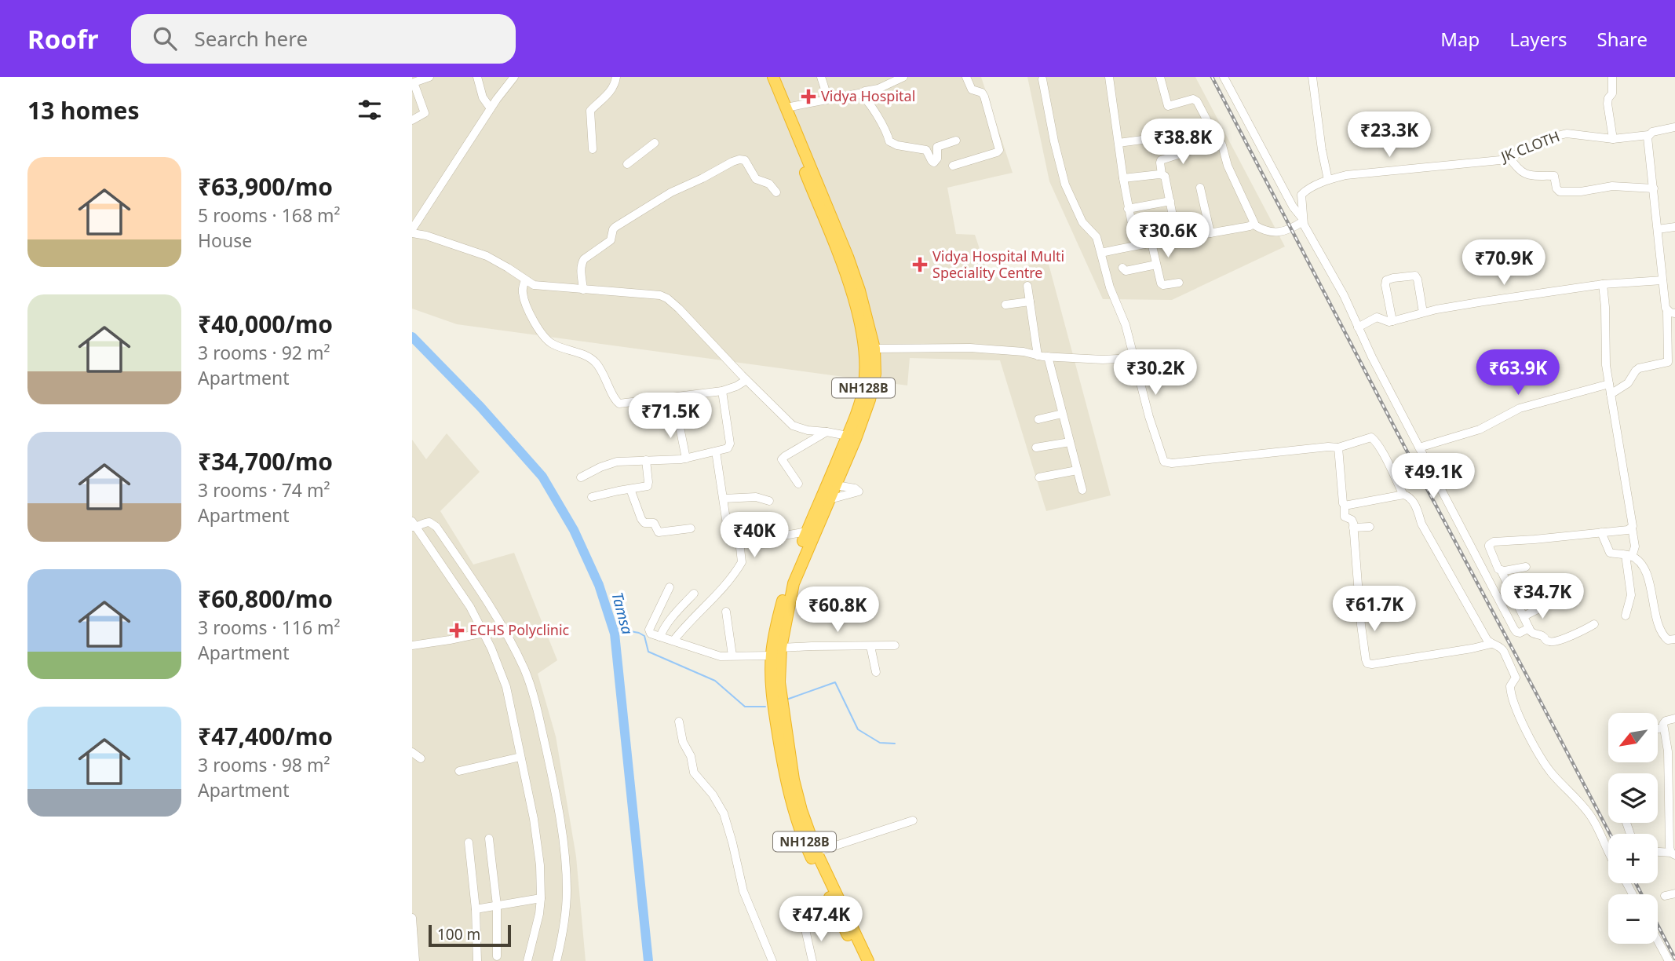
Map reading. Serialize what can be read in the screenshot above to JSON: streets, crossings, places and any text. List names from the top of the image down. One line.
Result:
{"streets":{"highway":["NH128B"],"street":["JK CLOTH"]},"water":["Tamsa"],"places":{"health":["Vidya Hospital","Vidya Hospital Multi Speciality Centre","ECHS Polyclinic"]},"scale_bar":"100 m","north":"bottom left","page":{"header":"Roofr","search":"Search here","nav":["Map","Layers","Share"],"heading":"13 homes","price":["₹23.3K","₹38.8K","₹30.6K","₹70.9K","₹30.2K","₹63.9K","₹71.5K","₹49.1K","₹40K","₹34.7K","₹61.7K","₹60.8K","₹47.4K"],"list":[{"name":"₹63,900/mo","note":"5 rooms · 168 m² · House"},{"name":"₹40,000/mo","note":"3 rooms · 92 m² · Apartment"},{"name":"₹34,700/mo","note":"3 rooms · 74 m² · Apartment"},{"name":"₹60,800/mo","note":"3 rooms · 116 m² · Apartment"},{"name":"₹47,400/mo","note":"3 rooms · 98 m² · Apartment"}],"map_buttons":["+","−"],"scale":"100 m"}}
